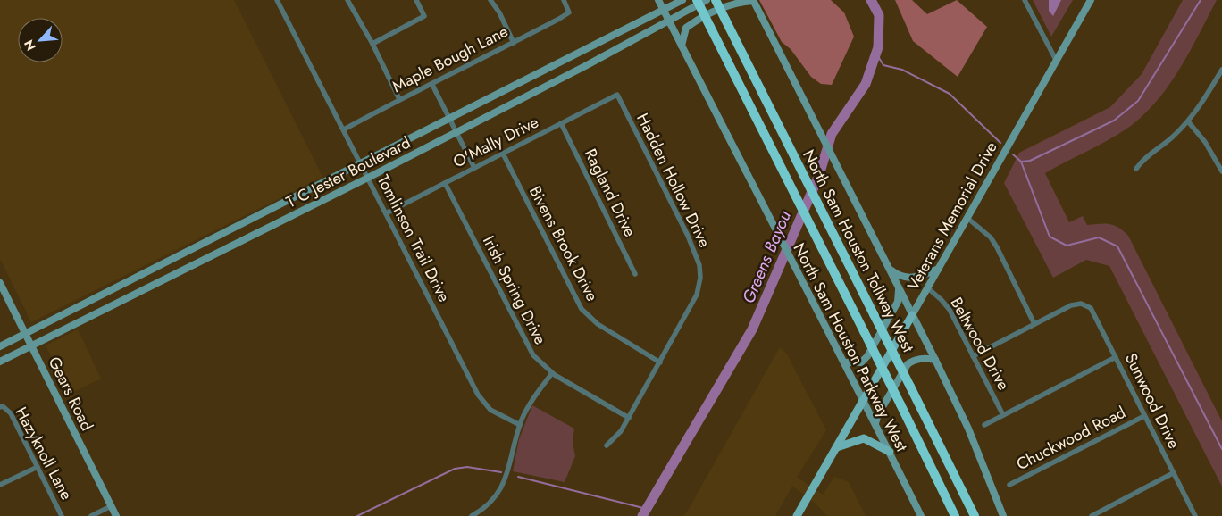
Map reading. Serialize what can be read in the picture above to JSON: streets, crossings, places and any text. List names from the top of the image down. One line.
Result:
{"streets":{"highway":["North Sam Houston Tollway West"],"main road":["T C Jester Boulevard","Veterans Memorial Drive","North Sam Houston Parkway West","Gears Road"],"street":["Maple Bough Lane","O'Mally Drive","Hadden Hollow Drive","Ragland Drive","Tomlinson Trail Drive","Bivens Brook Drive","Irish Spring Drive","Beltwood Drive","Sunwood Drive","Chuckwood Road","Hazyknoll Lane"]},"crossings":[["Maple Bough Lane","Tomlinson Trail Drive"],["O'Mally Drive","Hadden Hollow Drive"],["O'Mally Drive","Ragland Drive"],["O'Mally Drive","Tomlinson Trail Drive"],["O'Mally Drive","Bivens Brook Drive"],["O'Mally Drive","Irish Spring Drive"],["T C Jester Boulevard","Tomlinson Trail Drive"],["T C Jester Boulevard","North Sam Houston Parkway West"],["T C Jester Boulevard","Gears Road"],["Hadden Hollow Drive","Bivens Brook Drive"],["Hadden Hollow Drive","Irish Spring Drive"],["Veterans Memorial Drive","Beltwood Drive"],["Veterans Memorial Drive","North Sam Houston Parkway West"],["Sunwood Drive","Chuckwood Road"]],"water":["Greens Bayou"],"north":"bottom left"}
